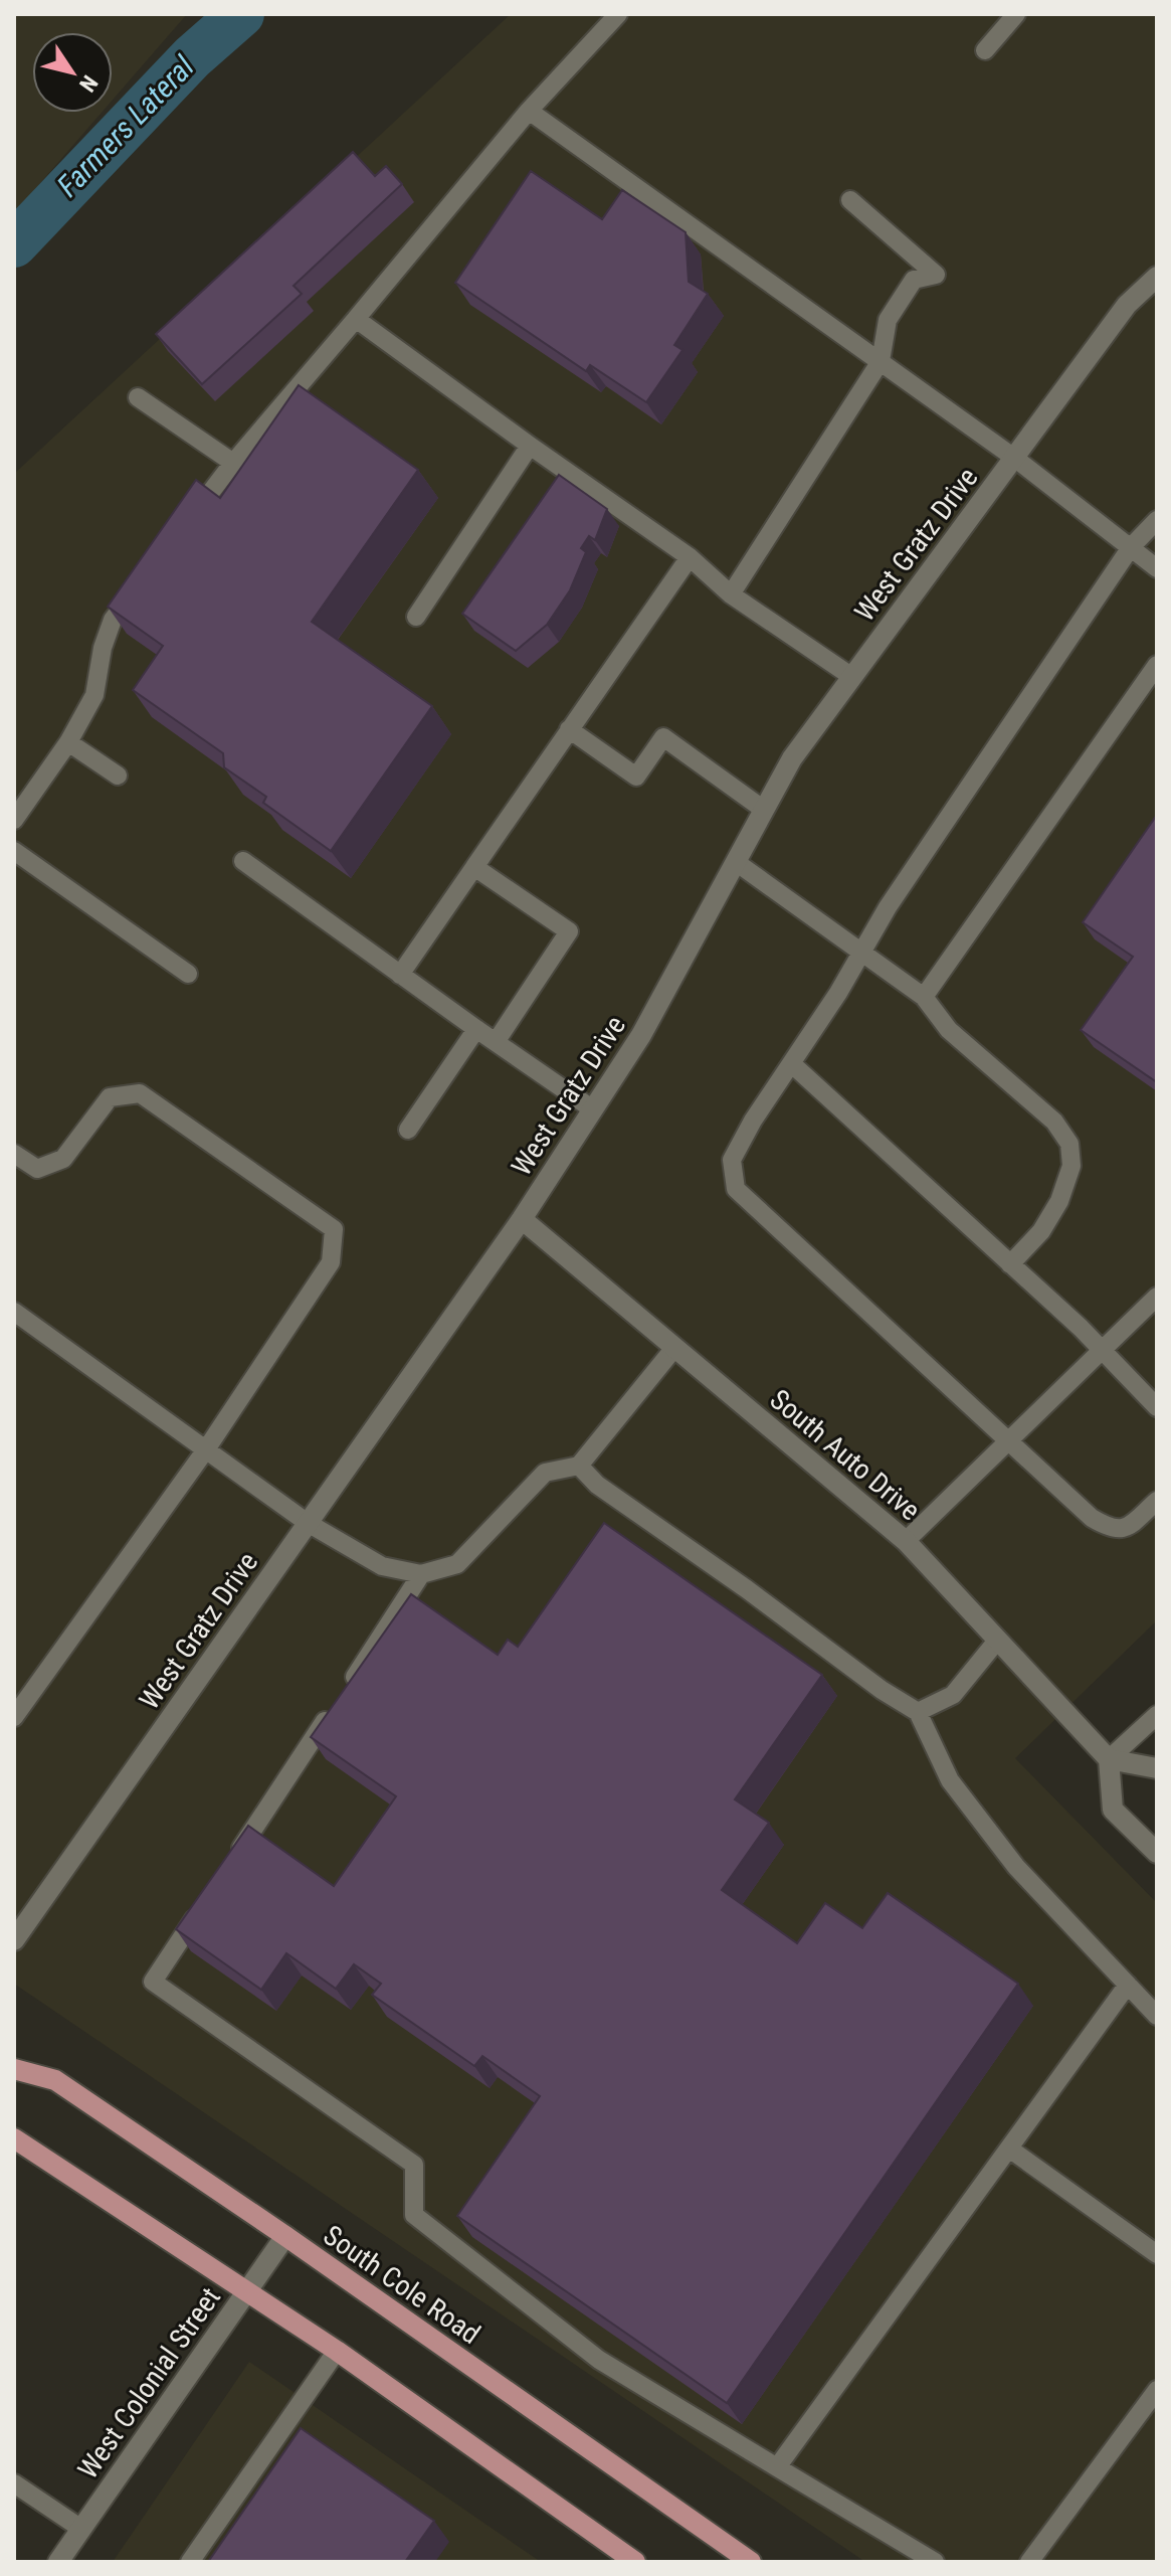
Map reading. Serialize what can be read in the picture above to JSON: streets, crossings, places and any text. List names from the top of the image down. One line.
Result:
{"streets":{"main road":["South Cole Road"],"street":["West Gratz Drive","South Auto Drive","West Colonial Street"]},"crossings":[["West Gratz Drive","South Auto Drive"],["South Cole Road","West Colonial Street"]],"water":["Farmers Lateral"],"north":"bottom right"}
